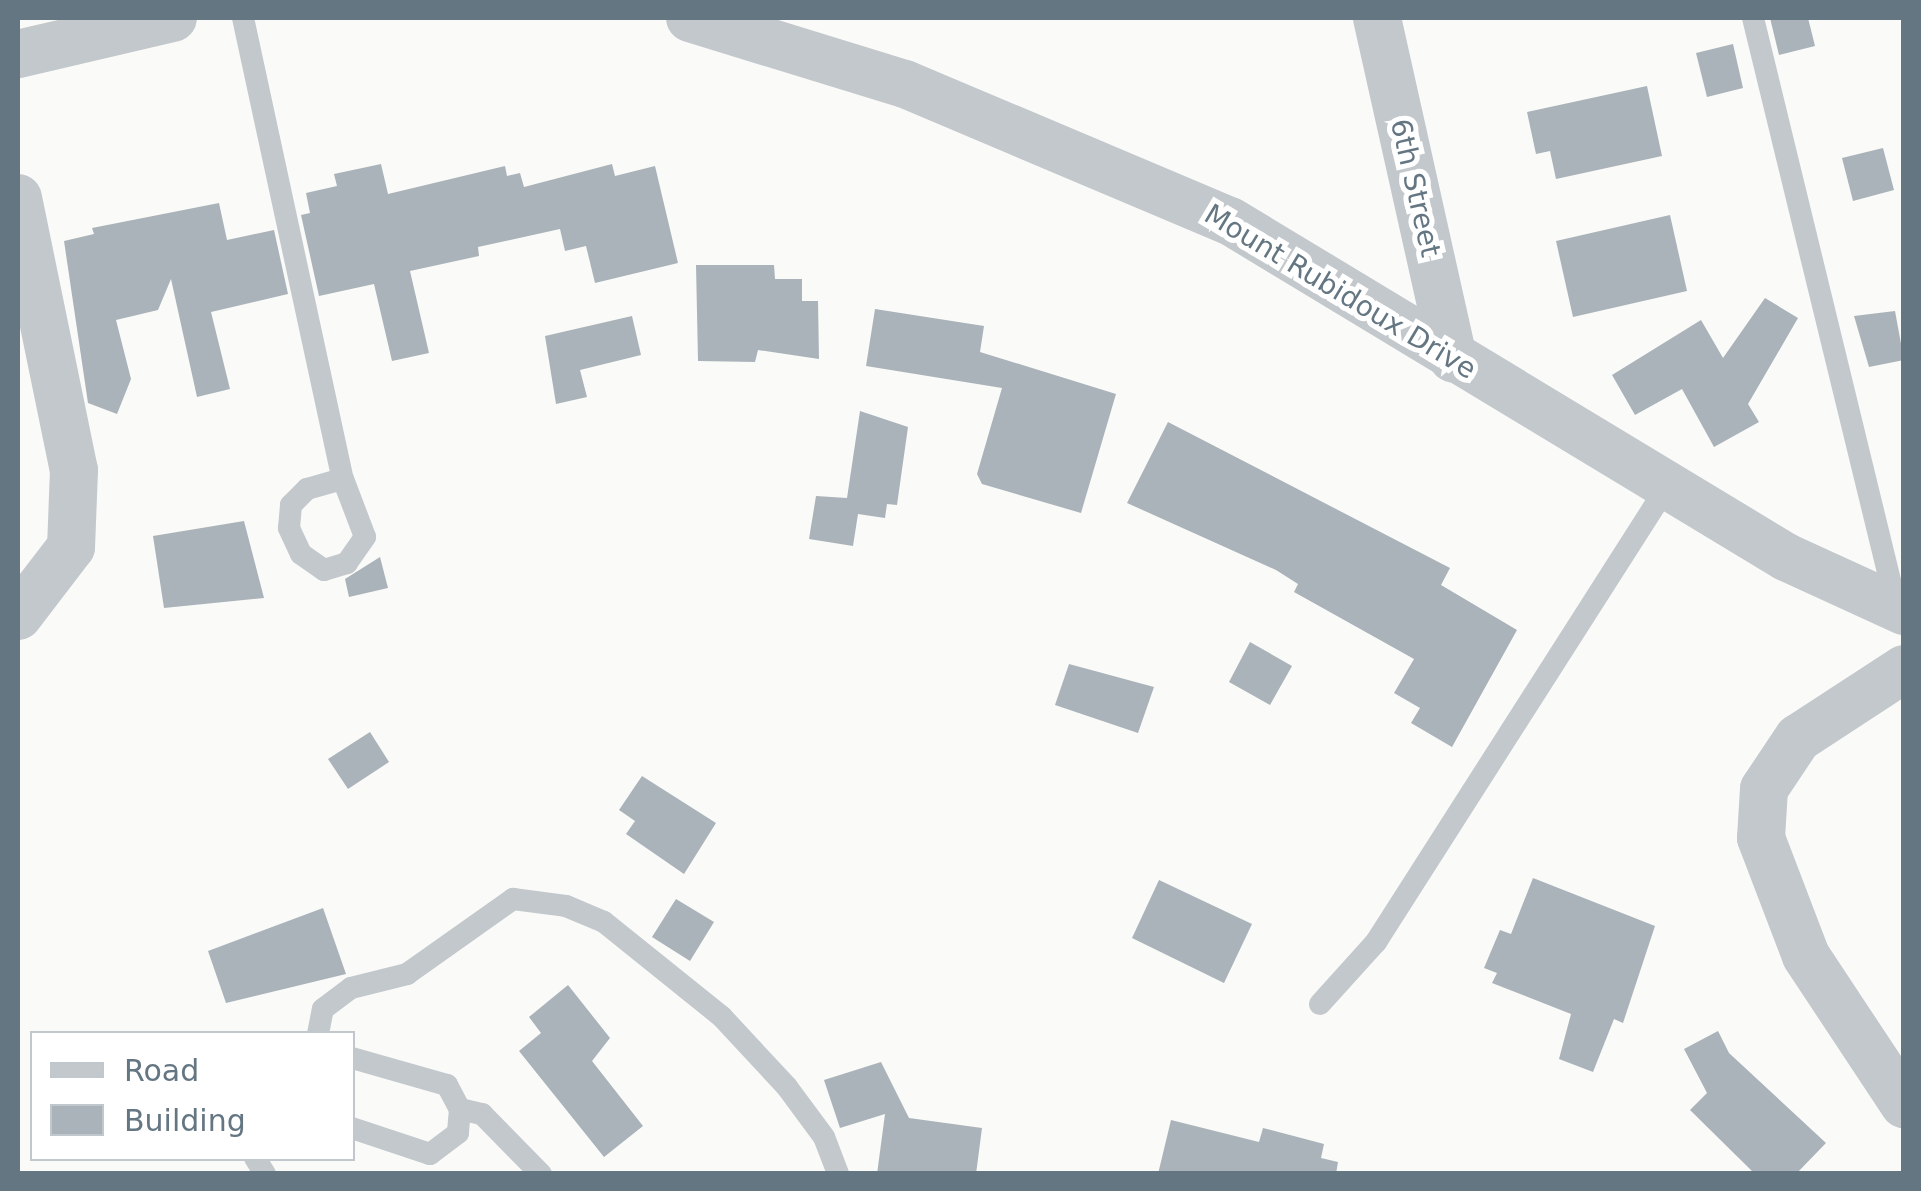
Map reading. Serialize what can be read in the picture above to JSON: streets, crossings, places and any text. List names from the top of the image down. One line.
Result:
{"streets":{"street":["6th Street","Mount Rubidoux Drive"]},"crossings":[["6th Street","Mount Rubidoux Drive"]],"legend":["Road","Building"]}
